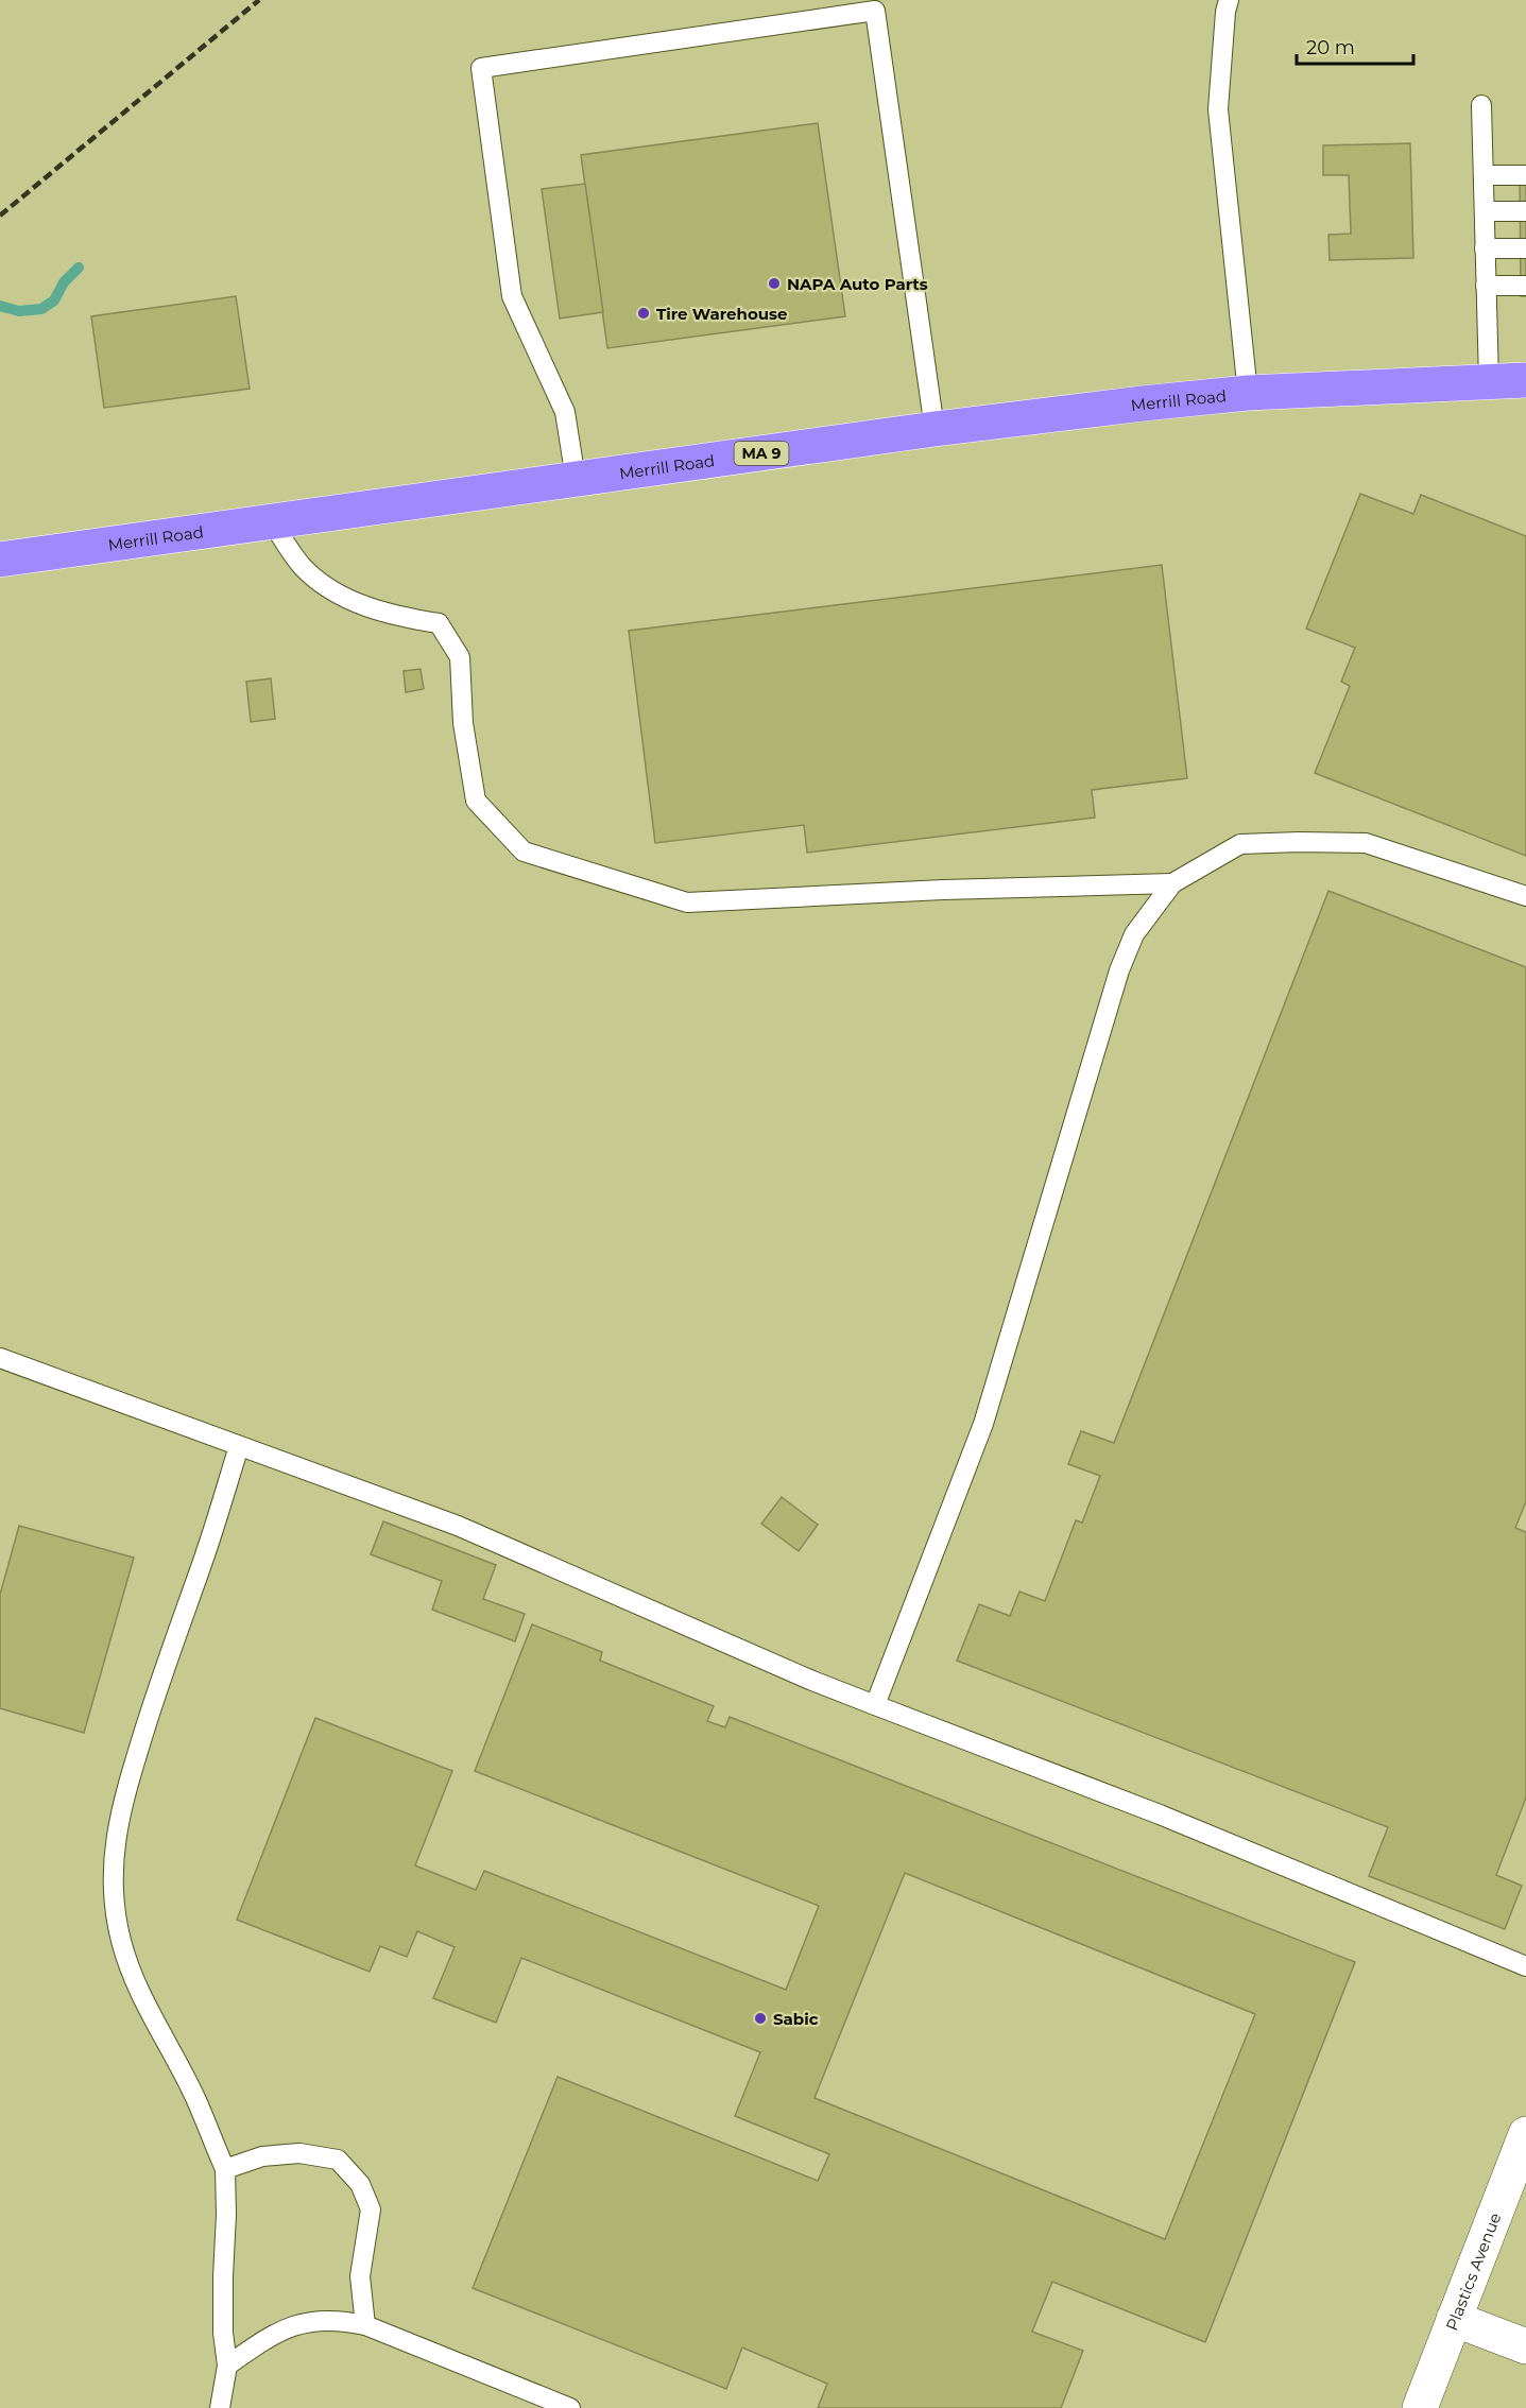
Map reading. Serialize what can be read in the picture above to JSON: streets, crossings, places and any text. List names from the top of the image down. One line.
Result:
{"streets":{"highway":["Merrill Road","MA 9"],"street":["Plastics Avenue"]},"places":["NAPA Auto Parts","Tire Warehouse","Sabic"],"scale_bar":"20 m"}
